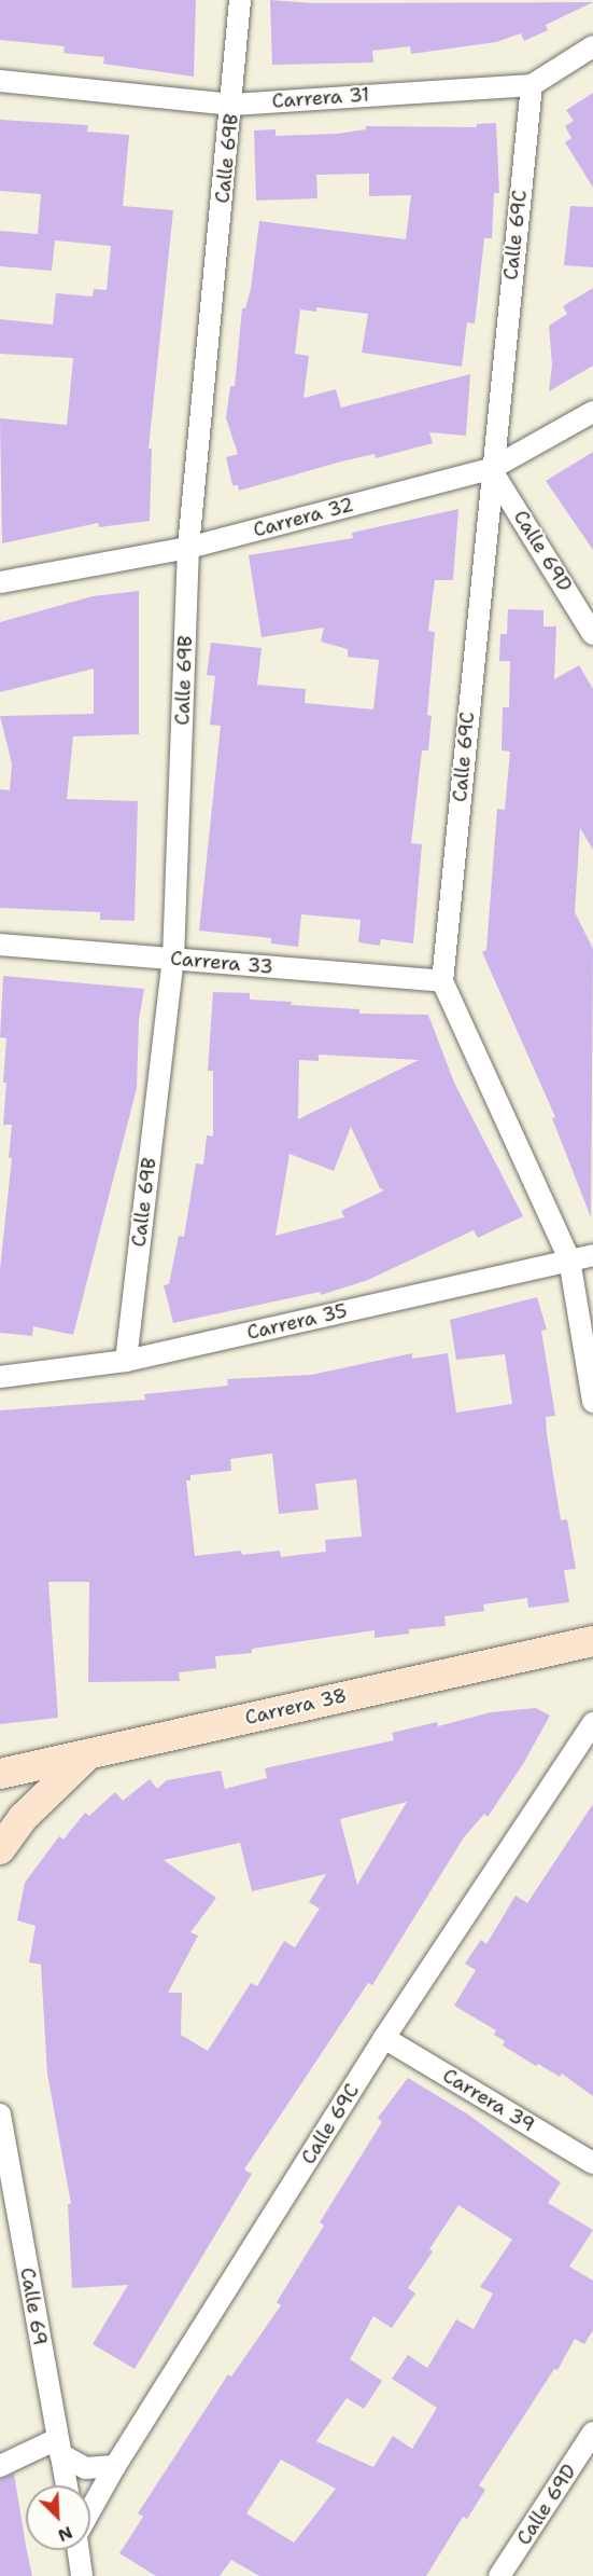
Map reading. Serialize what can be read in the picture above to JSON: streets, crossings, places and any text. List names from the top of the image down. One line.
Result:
{"streets":{"main road":["Carrera 38"],"street":["Carrera 31","Calle 69B","Calle 69C","Carrera 32","Calle 69D","Carrera 33","Carrera 35","Carrera 39","Calle 69"]},"crossings":[["Carrera 31","Calle 69B"],["Carrera 31","Calle 69C"],["Calle 69B","Carrera 32"],["Calle 69B","Carrera 33"],["Calle 69B","Carrera 35"],["Calle 69C","Carrera 32"],["Calle 69C","Calle 69D"],["Calle 69C","Carrera 33"],["Calle 69C","Carrera 35"],["Calle 69C","Carrera 39"],["Carrera 32","Calle 69D"]],"north":"bottom right"}
